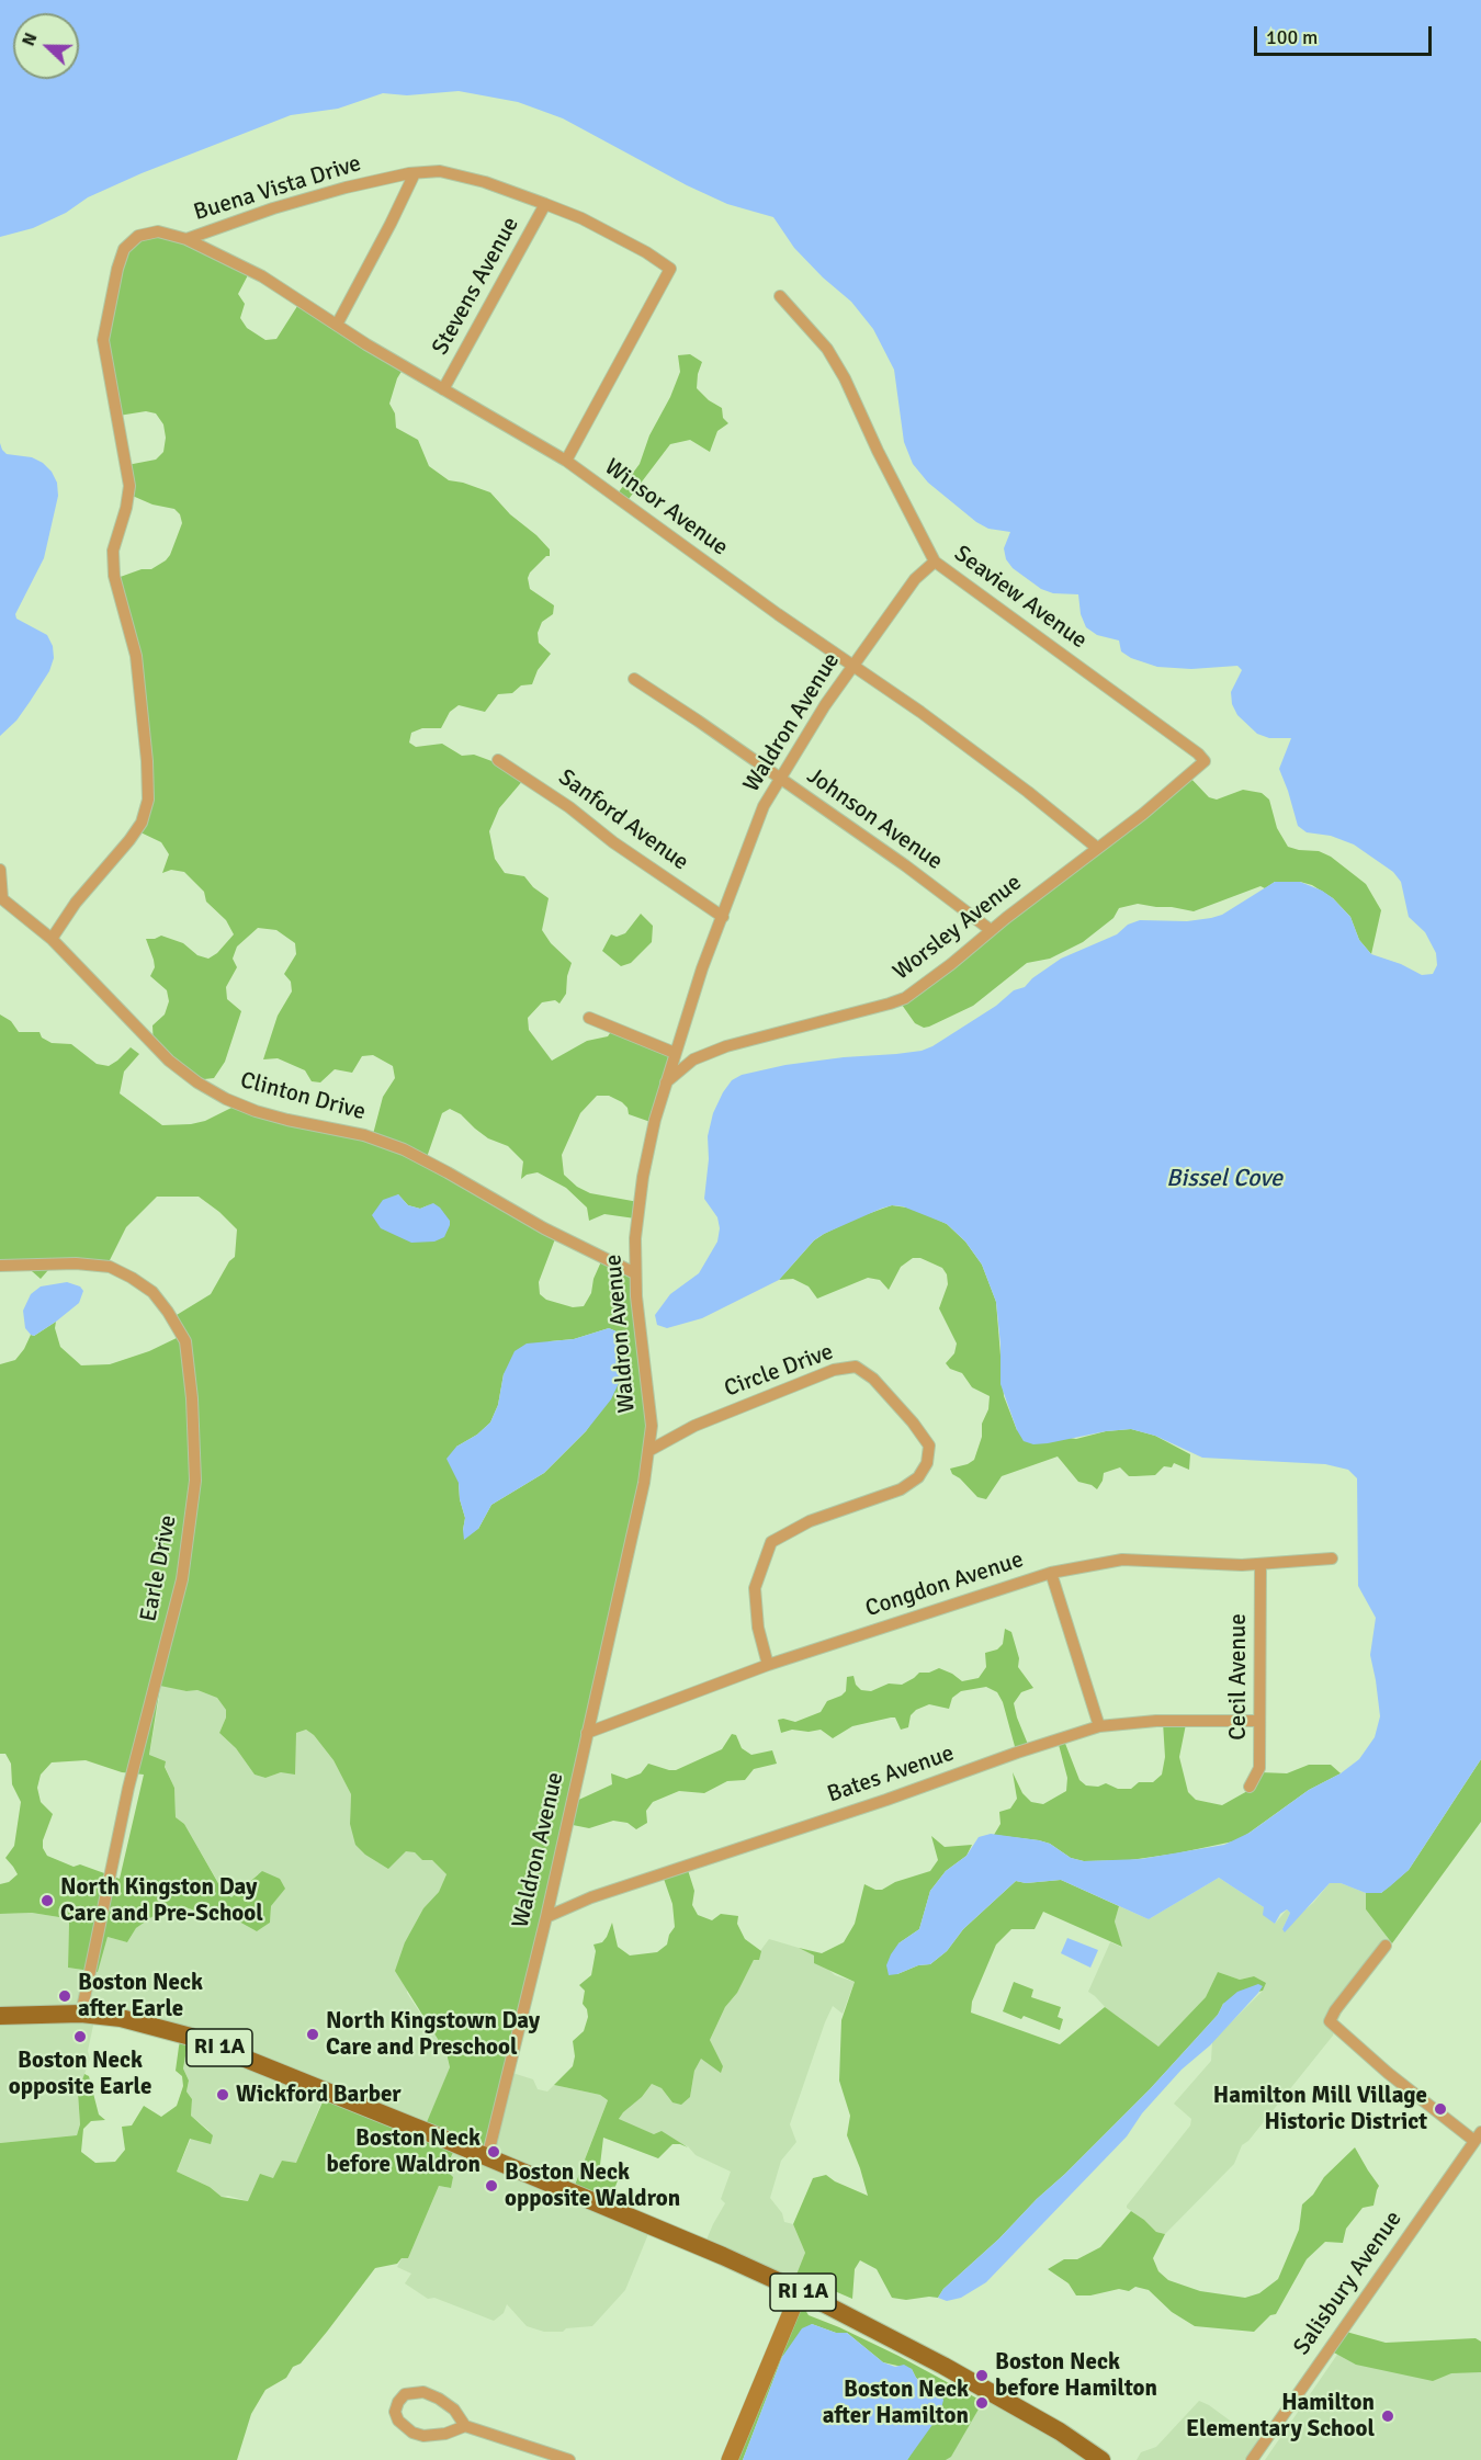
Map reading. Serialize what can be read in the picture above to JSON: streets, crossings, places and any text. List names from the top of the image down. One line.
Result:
{"streets":{"main road":["RI 1A"],"street":["Buena Vista Drive","Stevens Avenue","Winsor Avenue","Seaview Avenue","Waldron Avenue","Johnson Avenue","Sanford Avenue","Worsley Avenue","Clinton Drive","Circle Drive","Earle Drive","Congdon Avenue","Cecil Avenue","Bates Avenue","Salisbury Avenue"]},"crossings":[["Buena Vista Drive","Stevens Avenue"],["Buena Vista Drive","Winsor Avenue"],["Buena Vista Drive","Clinton Drive"],["Stevens Avenue","Winsor Avenue"],["Winsor Avenue","Waldron Avenue"],["Winsor Avenue","Worsley Avenue"],["Seaview Avenue","Waldron Avenue"],["Seaview Avenue","Worsley Avenue"],["Waldron Avenue","Johnson Avenue"],["Waldron Avenue","Sanford Avenue"],["Waldron Avenue","Worsley Avenue"],["Waldron Avenue","Clinton Drive"],["Waldron Avenue","Circle Drive"],["Waldron Avenue","Congdon Avenue"],["Waldron Avenue","Bates Avenue"],["Waldron Avenue","RI 1A"],["Johnson Avenue","Worsley Avenue"],["Circle Drive","Congdon Avenue"],["Earle Drive","RI 1A"],["Congdon Avenue","Cecil Avenue"],["Cecil Avenue","Bates Avenue"]],"water":["Bissel Cove"],"places":["North Kingston Day Care and Pre-School","Boston Neck after Earle","North Kingstown Day Care and Preschool","Boston Neck opposite Earle","Wickford Barber","Hamilton Mill Village Historic District","Boston Neck before Waldron","Boston Neck opposite Waldron","Boston Neck before Hamilton","Boston Neck after Hamilton","Hamilton Elementary School"],"scale_bar":"100 m","north":"left"}
